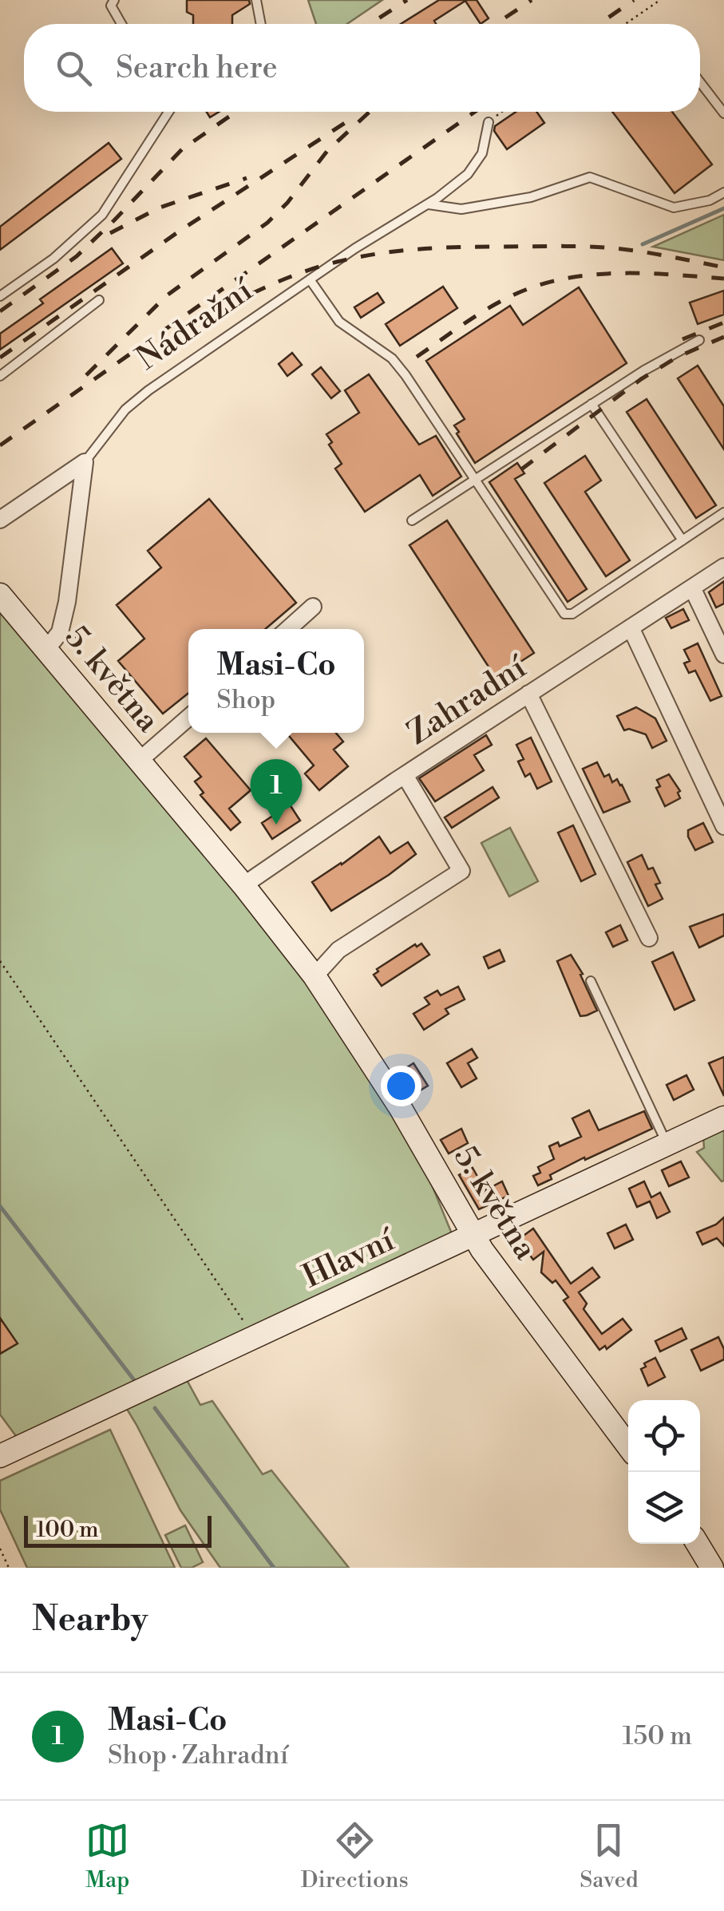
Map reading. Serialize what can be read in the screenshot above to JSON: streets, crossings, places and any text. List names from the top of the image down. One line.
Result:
{"streets":{"main road":["5. května","Hlavní"],"street":["Zahradní"],"lane":["Nádražní"]},"crossings":[["5. května","Zahradní"],["5. května","Hlavní"]],"scale_bar":"100 m","page":{"search":"Search here","popup":["Masi-Co","Shop"],"pins":"1","scale":"100 m","heading":"Nearby","list":[{"mark":"1","name":"Masi-Co","note":"Shop · Zahradní","value":"150 m"}],"nav":["Map","Directions","Saved"]}}
